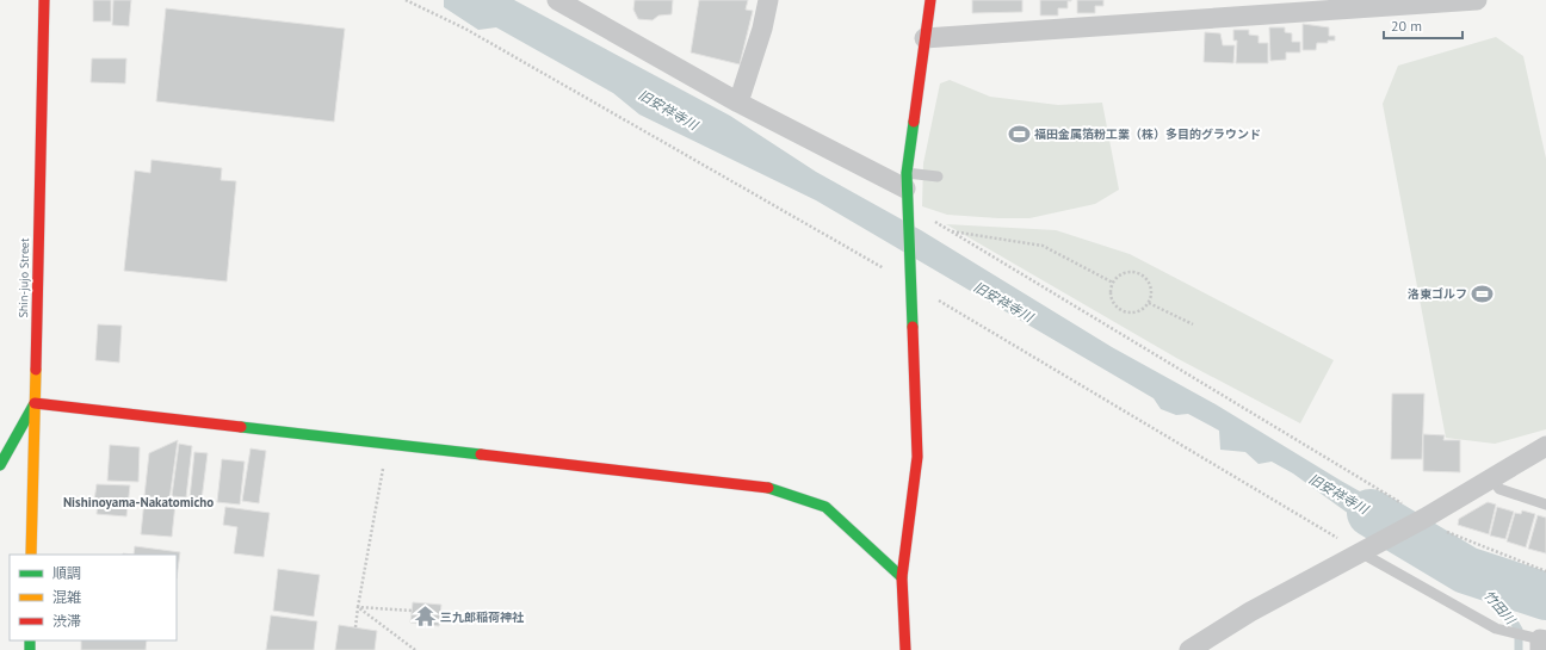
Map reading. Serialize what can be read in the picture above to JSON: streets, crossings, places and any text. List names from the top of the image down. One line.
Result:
{"streets":{"street":["Shin-jujo Street"]},"districts":["Nishinoyama-Nakatomicho"],"water":["旧安祥寺川","竹田川"],"places":{"sports":["福田金属箔粉工業（株）多目的グラウンド","洛東ゴルフ"],"temple":["三九郎稲荷神社"]},"legend":["順調","混雑","渋滞"],"scale_bar":"20 m"}
